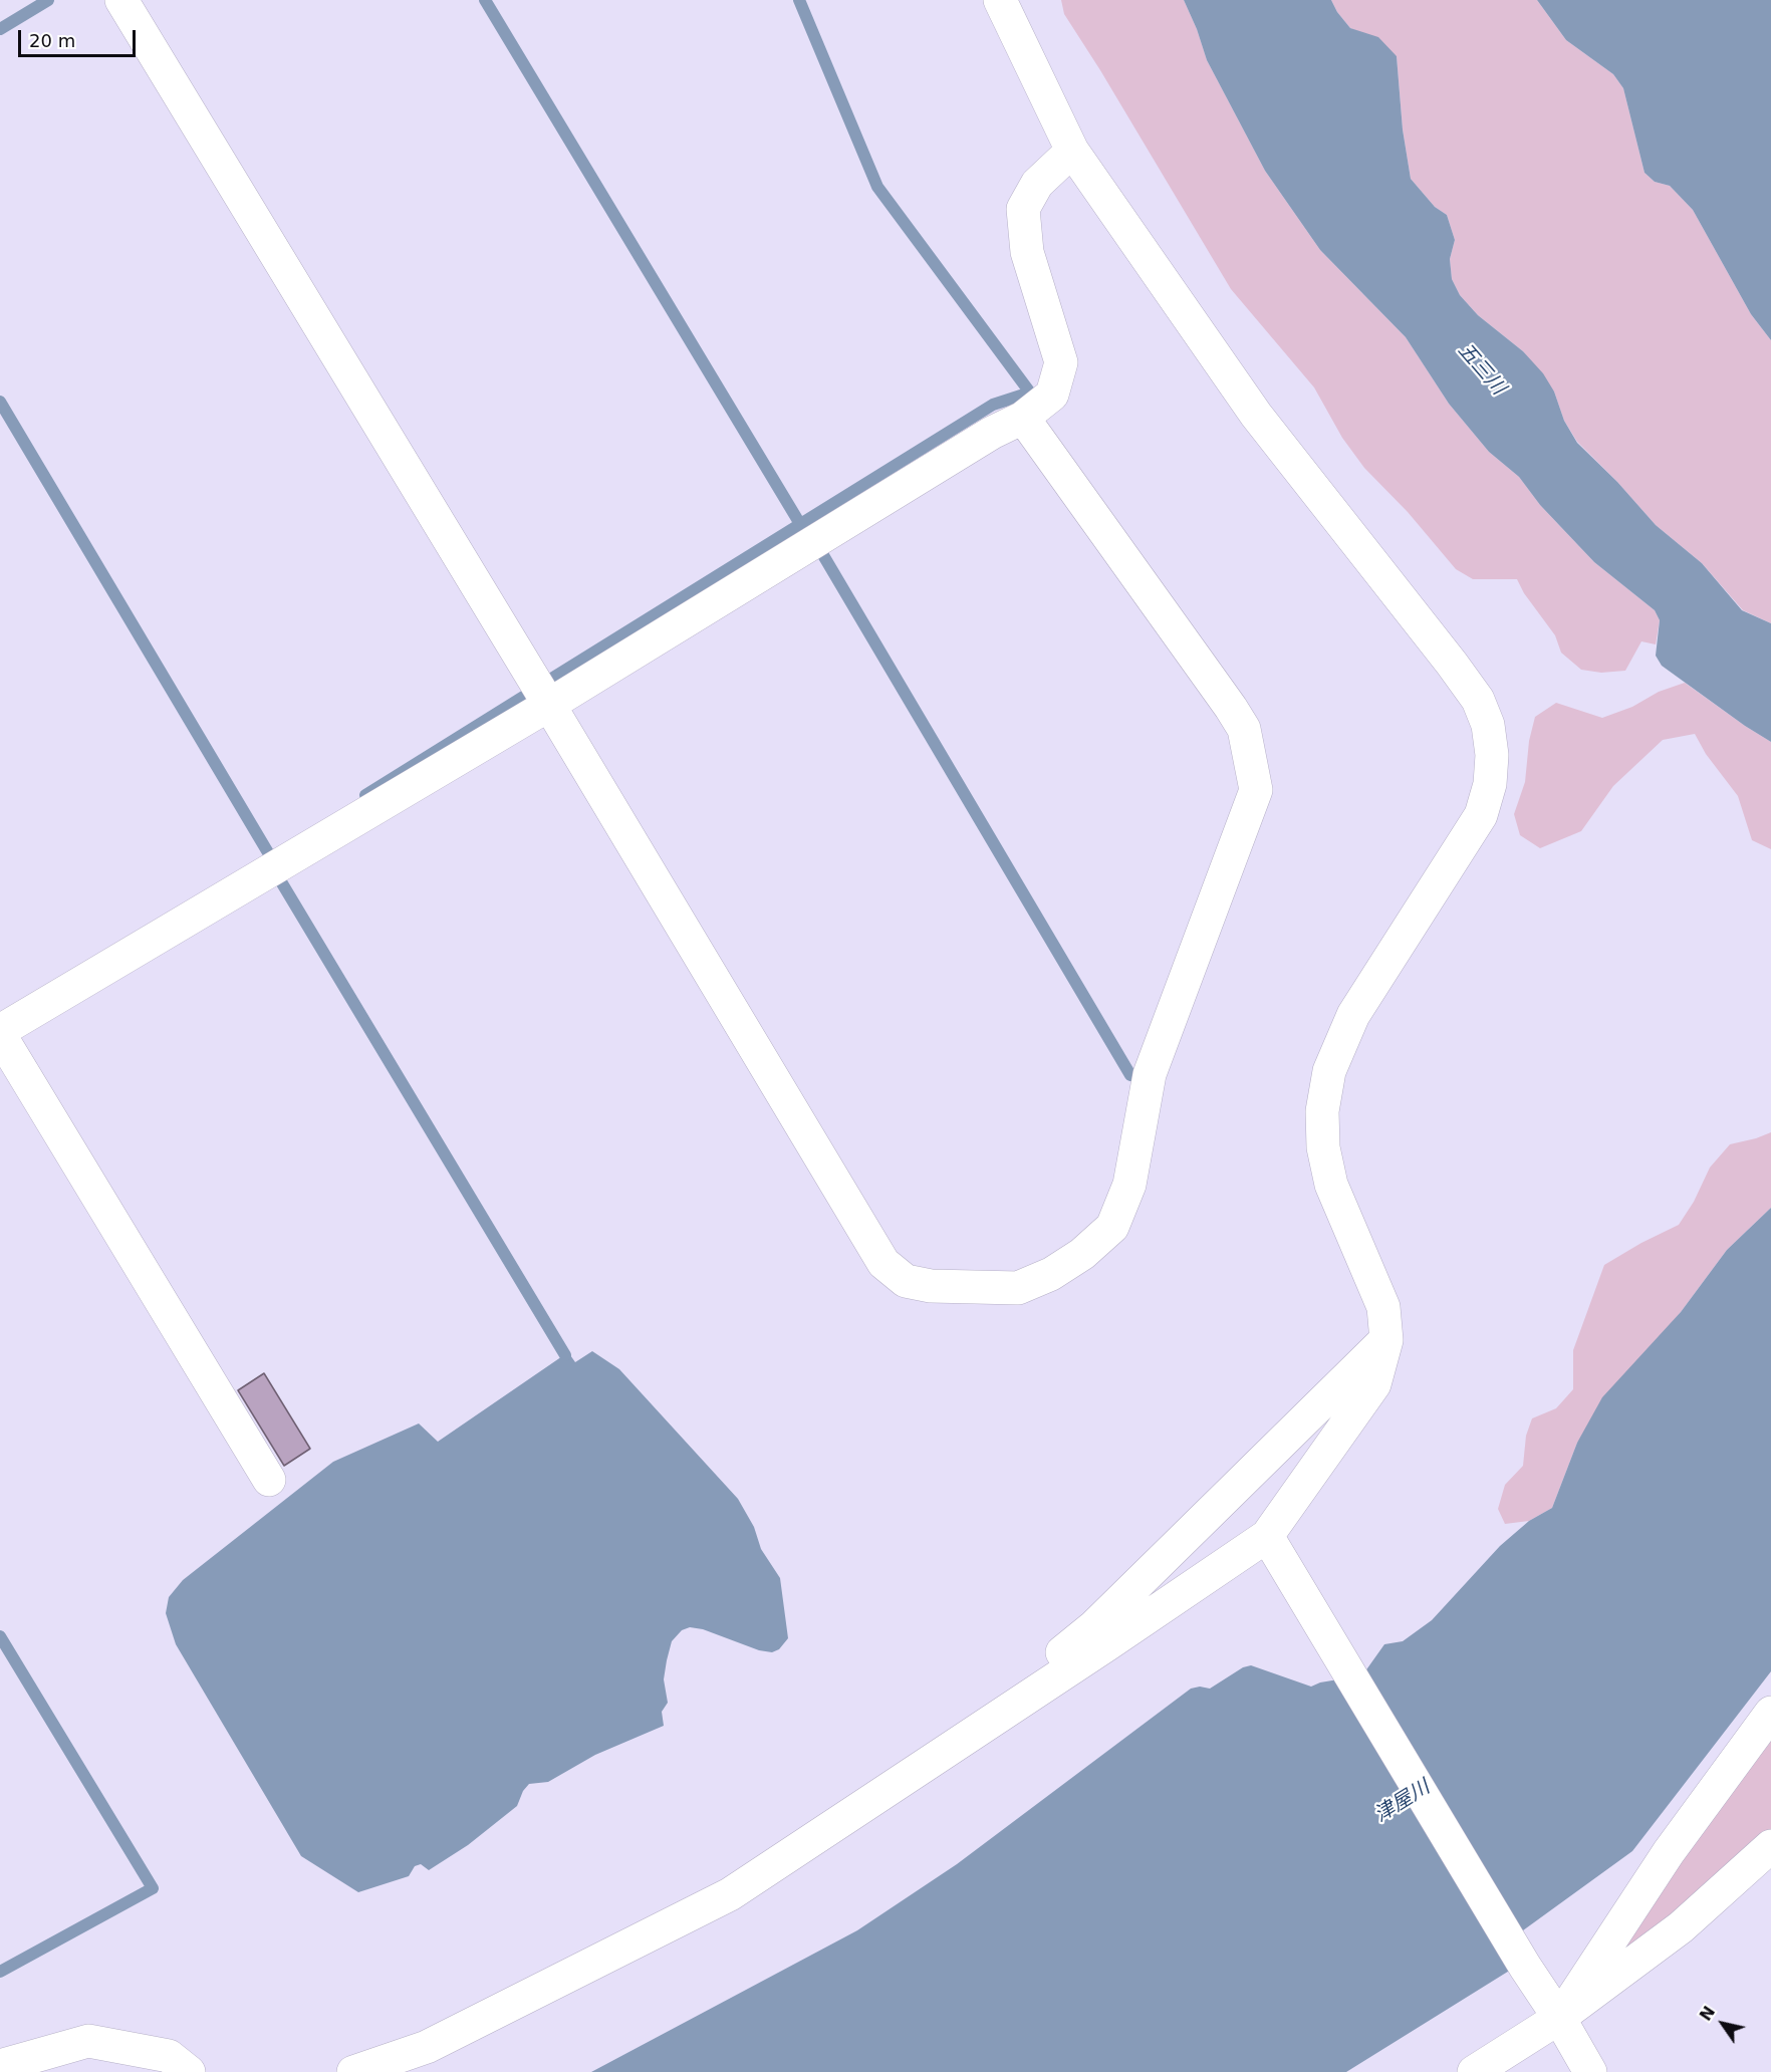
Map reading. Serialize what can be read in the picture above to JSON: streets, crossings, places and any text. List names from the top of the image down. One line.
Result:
{"water":["五三川","津屋川"],"scale_bar":"20 m","north":"top left"}
